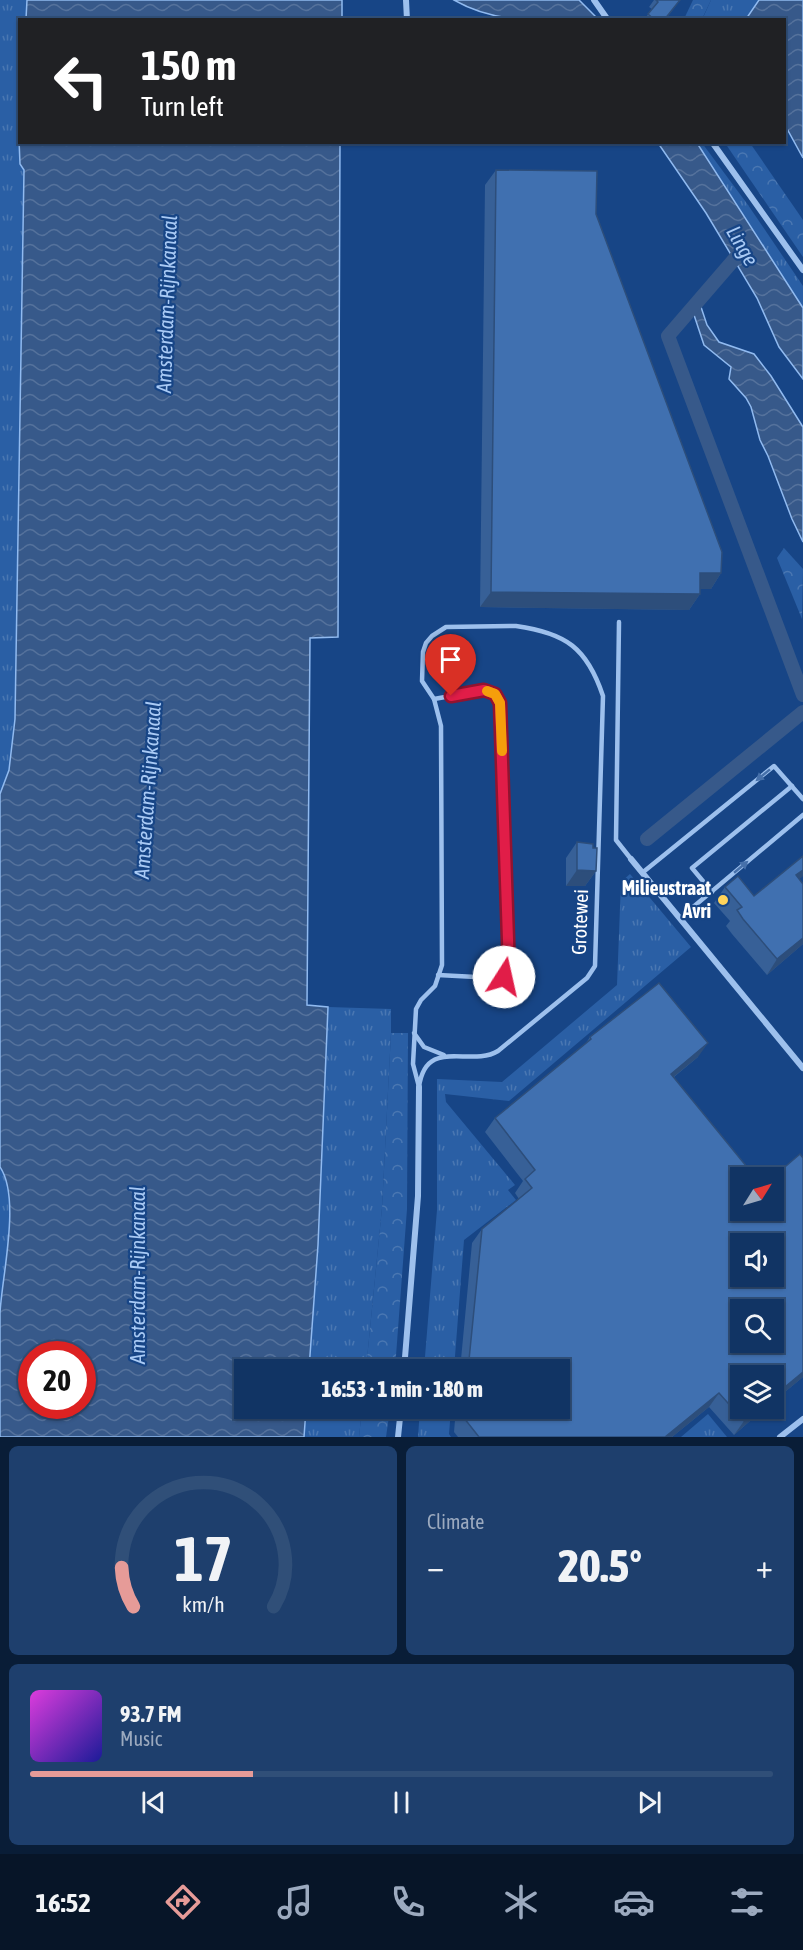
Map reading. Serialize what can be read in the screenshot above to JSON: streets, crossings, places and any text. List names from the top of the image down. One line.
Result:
{"streets":{"lane":["Grotewei"]},"water":["Linge","Amsterdam-Rijnkanaal"],"places":["Milieustraat Avri"],"north":"top right","page":{"turn":["150 m","Turn left"],"limit":"20","trip":"16:53 · 1 min · 180 m","tile":"Climate","heat":["−","20.5°","+"],"song":["93.7 FM","Music"],"tabs":"16:52","gauge":["17","km/h"]}}
